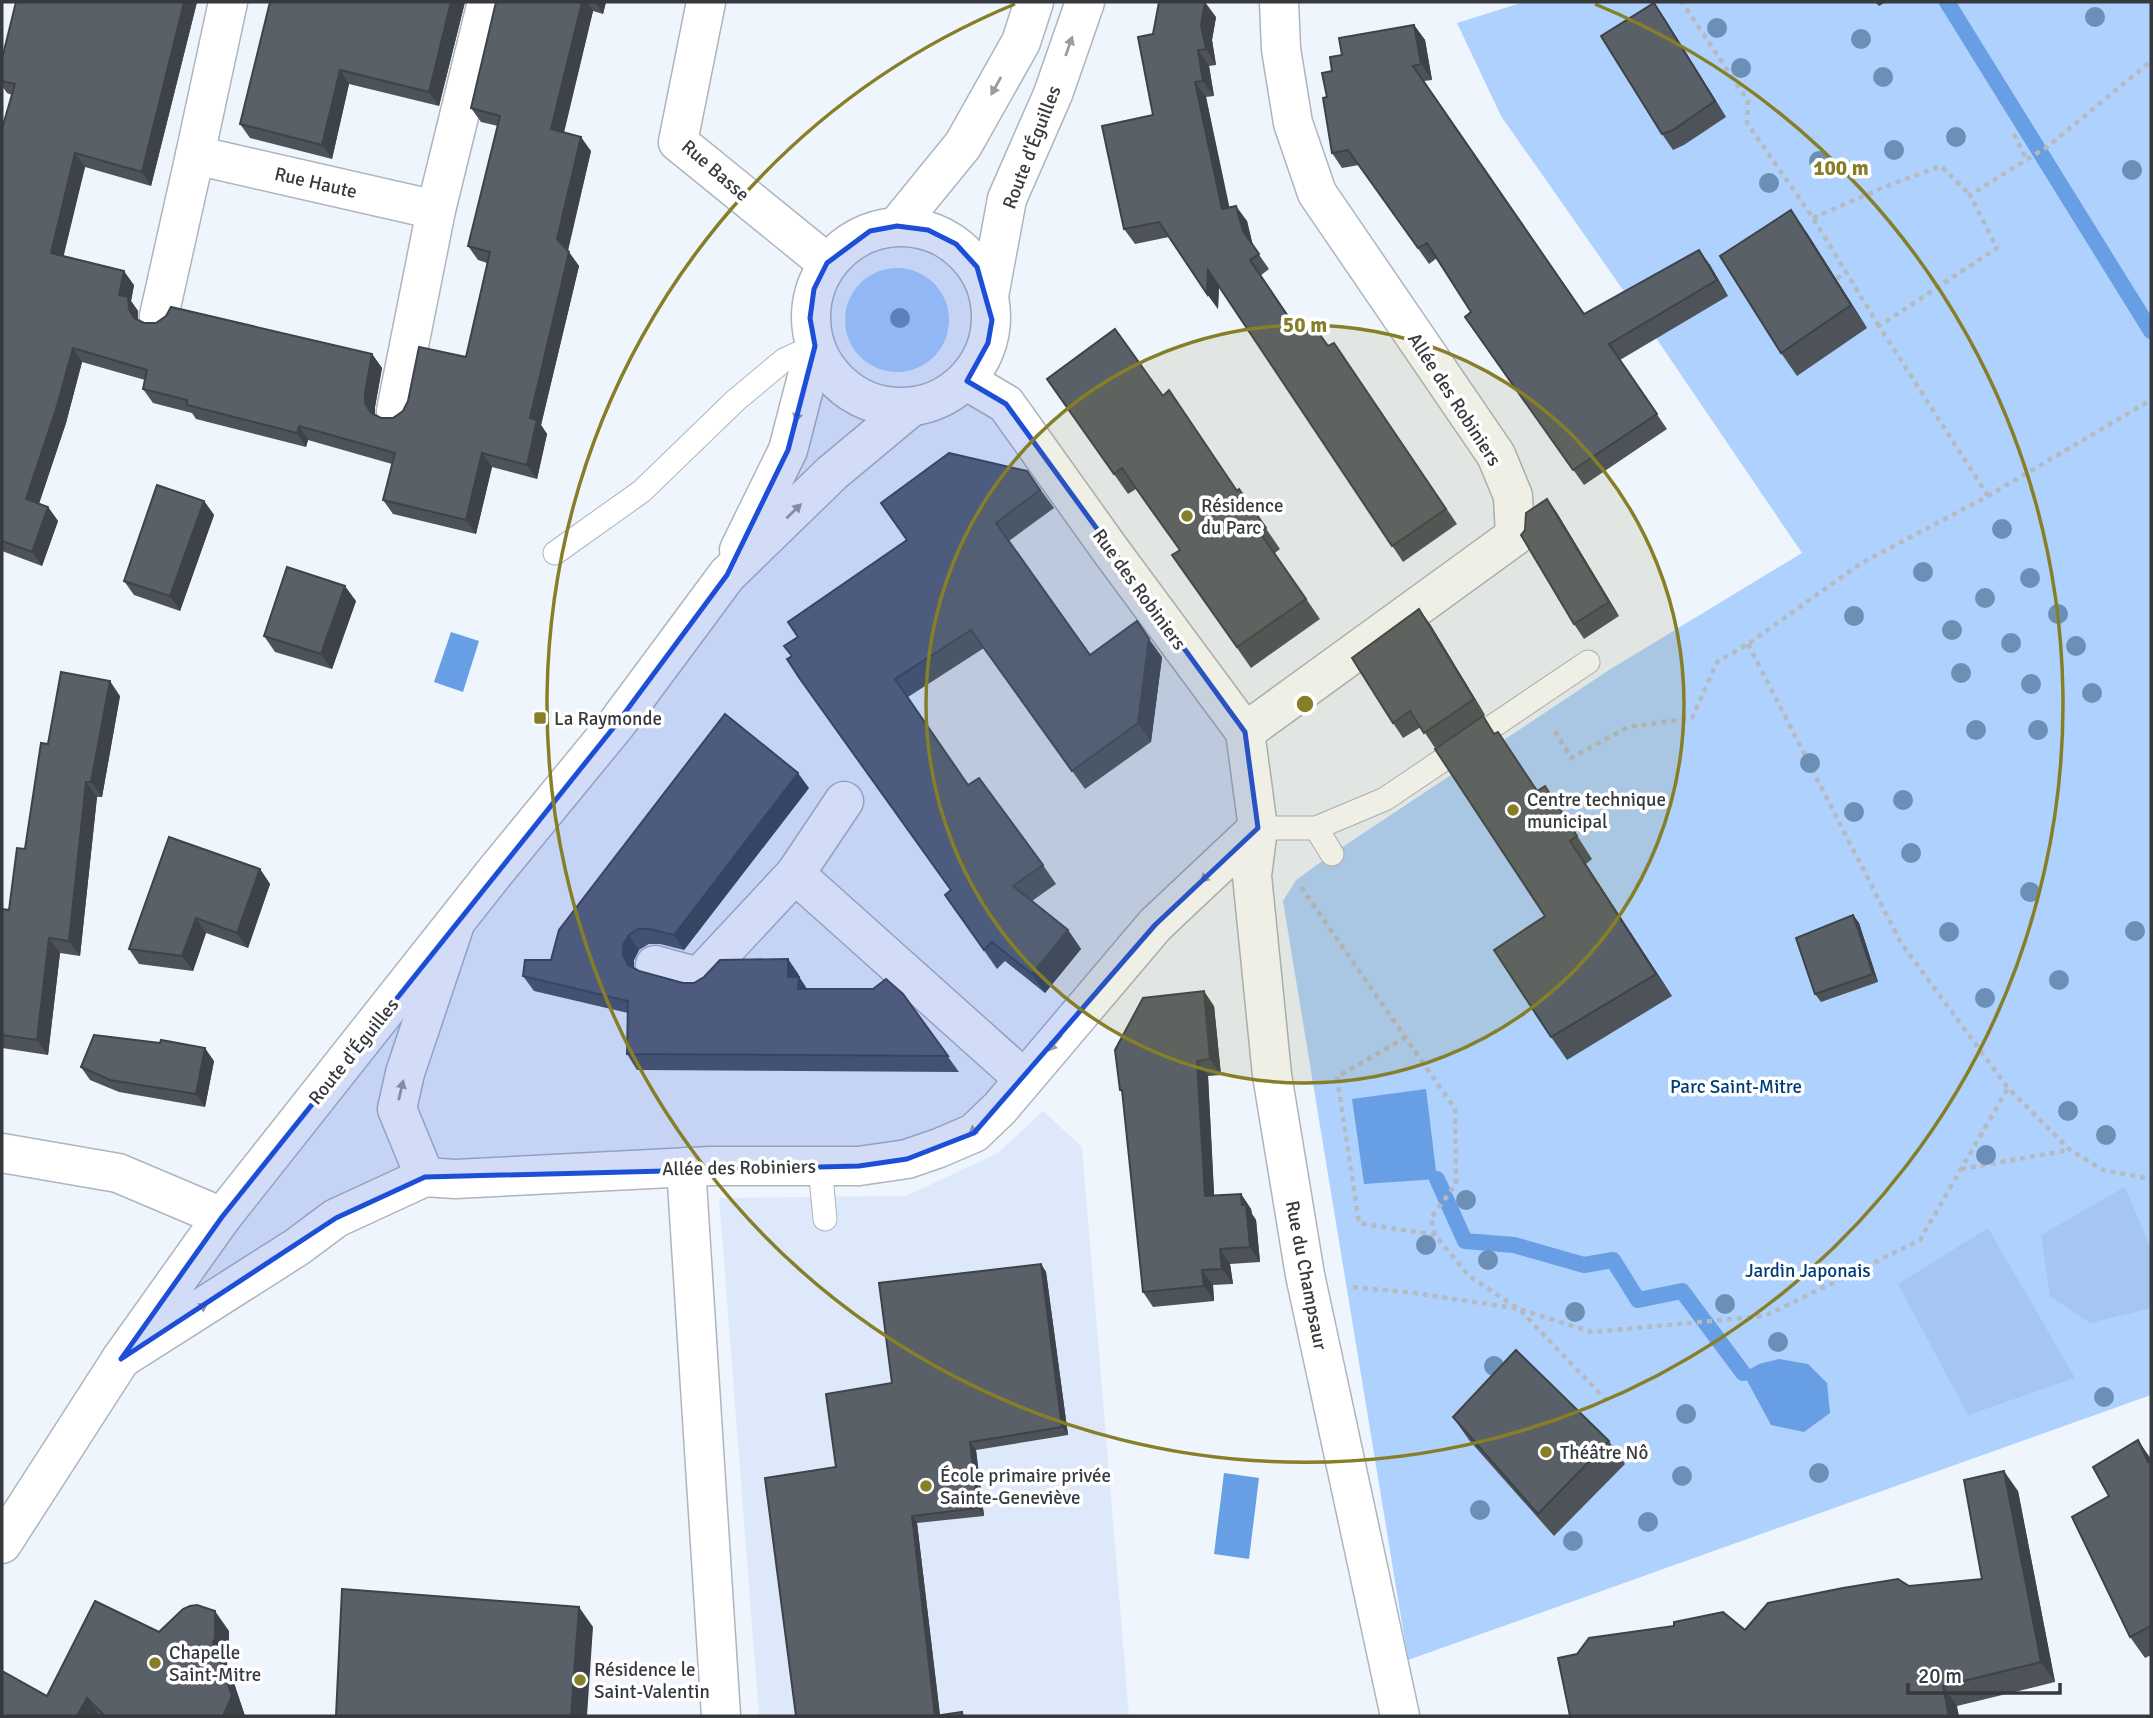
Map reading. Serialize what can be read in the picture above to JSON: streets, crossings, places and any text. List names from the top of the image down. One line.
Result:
{"streets":{"street":["Route d'Éguilles","Rue Basse","Rue Haute","Allée des Robiniers","Rue des Robiniers","Rue du Champsaur"]},"crossings":[["Route d'Éguilles","Rue Basse"],["Route d'Éguilles","Allée des Robiniers"],["Route d'Éguilles","Rue des Robiniers"],["Rue Basse","Rue des Robiniers"],["Allée des Robiniers","Rue des Robiniers"],["Allée des Robiniers","Rue du Champsaur"],["Rue des Robiniers","Rue du Champsaur"]],"parks":["Parc Saint-Mitre","Jardin Japonais"],"places":{"other":["Résidence du Parc","Centre technique municipal","Théâtre Nô","École primaire privée Sainte-Geneviève","Chapelle Saint-Mitre","Résidence le Saint-Valentin"],"transit":["La Raymonde"]},"scale_bar":"20 m","rings":["100 m","50 m"]}
